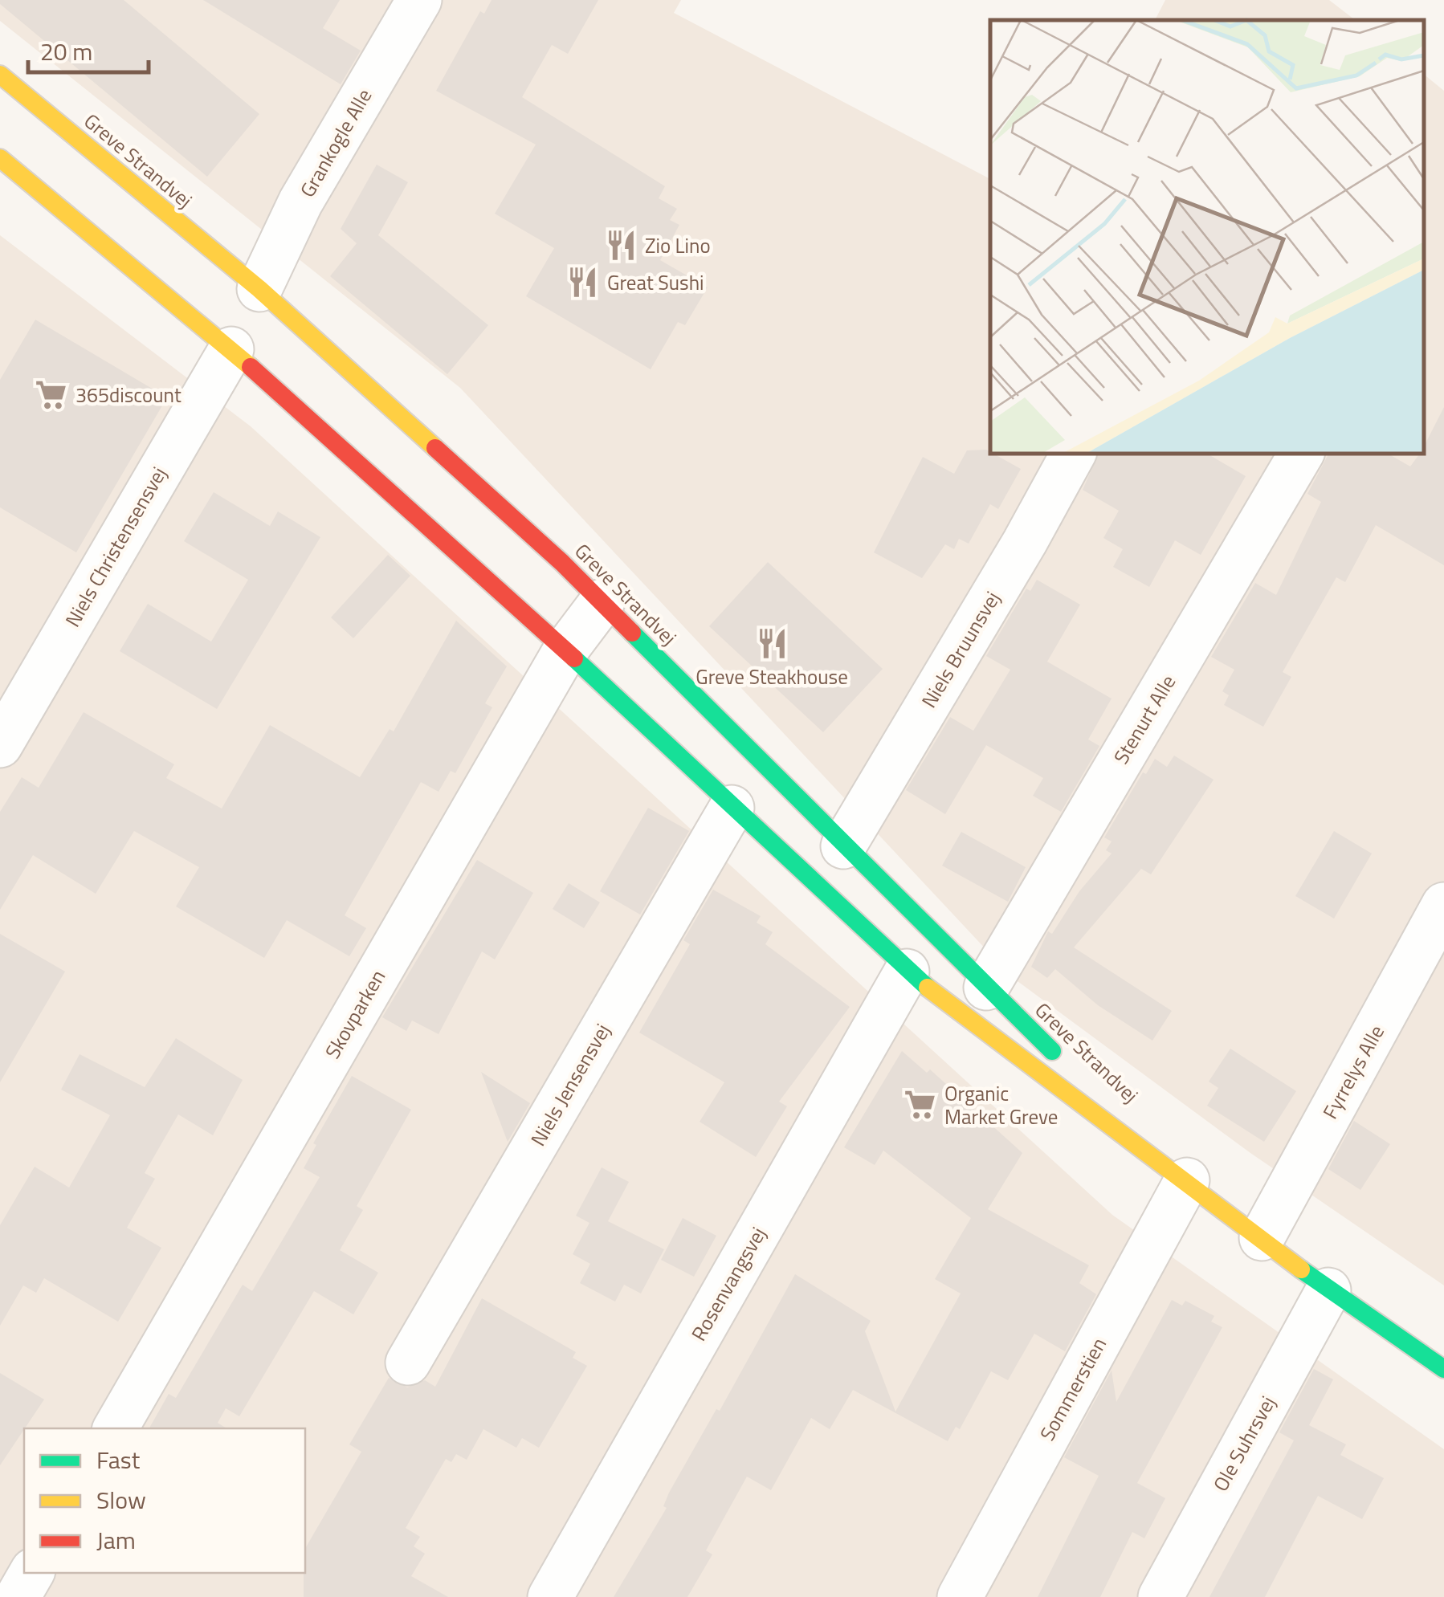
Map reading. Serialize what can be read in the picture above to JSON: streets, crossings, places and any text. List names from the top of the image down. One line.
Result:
{"streets":{"main road":["Greve Strandvej"],"street":["Grankogle Alle","Niels Christensensvej","Niels Bruunsvej","Stenurt Alle","Skovparken","Fyrrelys Alle","Niels Jensensvej","Rosenvangsvej","Sommerstien","Ole Suhrsvej"]},"crossings":[["Grankogle Alle","Greve Strandvej"],["Greve Strandvej","Niels Christensensvej"],["Greve Strandvej","Niels Bruunsvej"],["Greve Strandvej","Stenurt Alle"],["Greve Strandvej","Skovparken"],["Greve Strandvej","Fyrrelys Alle"],["Greve Strandvej","Niels Jensensvej"],["Greve Strandvej","Rosenvangsvej"],["Greve Strandvej","Sommerstien"],["Greve Strandvej","Ole Suhrsvej"]],"places":{"restaurant":["Zio Lino","Great Sushi","Greve Steakhouse"],"supermarket":["365discount","Organic Market Greve"]},"legend":["Fast","Slow","Jam"],"scale_bar":"20 m"}
